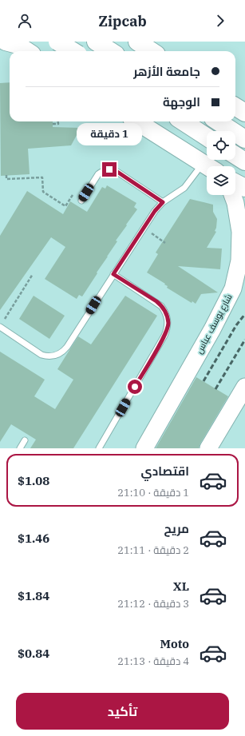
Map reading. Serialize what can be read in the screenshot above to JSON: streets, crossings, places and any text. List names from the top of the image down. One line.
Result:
{"streets":{"main road":["شارع يوسف عباس"]},"page":{"header":"Zipcab","banner":["جامعة الأزهر","الوجهة"],"bubble":"1 دقيقة","list":[{"name":"اقتصادي","note":"1 دقيقة · 21:10","value":"$1.08"},{"name":"مريح","note":"2 دقيقة · 21:11","value":"$1.46"},{"name":"XL","note":"3 دقيقة · 21:12","value":"$1.84"},{"name":"Moto","note":"4 دقيقة · 21:13","value":"$0.84"}],"buttons":"تأكيد"}}
